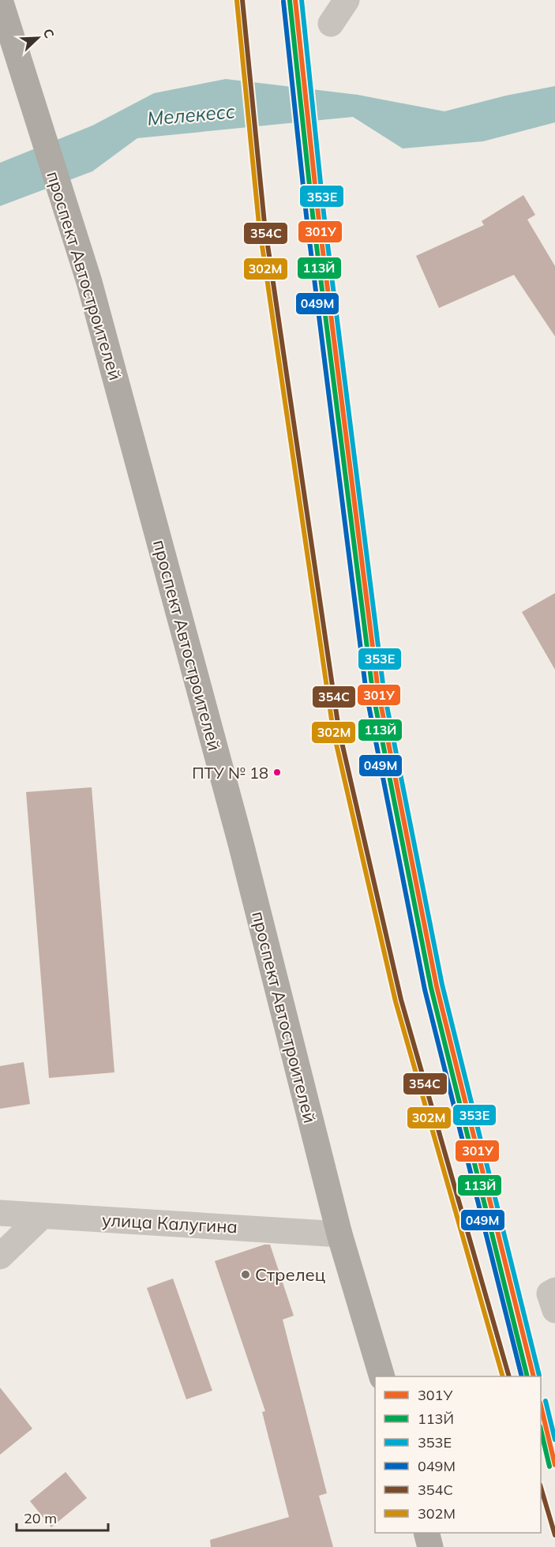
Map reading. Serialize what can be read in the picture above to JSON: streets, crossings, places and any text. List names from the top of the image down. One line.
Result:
{"streets":{"highway":["проспект Автостроителей"],"street":["улица Калугина"]},"crossings":[["проспект Автостроителей","улица Калугина"]],"water":["Мелекесс"],"places":["ПТУ № 18","Стрелец"],"lines":["transit line 301У","transit line 353Е","transit line 354С","transit line 113Й","transit line 302М","transit line 049М"],"legend":["301У","113Й","353Е","049М","354С","302М"],"scale_bar":"20 m","north":"top right"}
